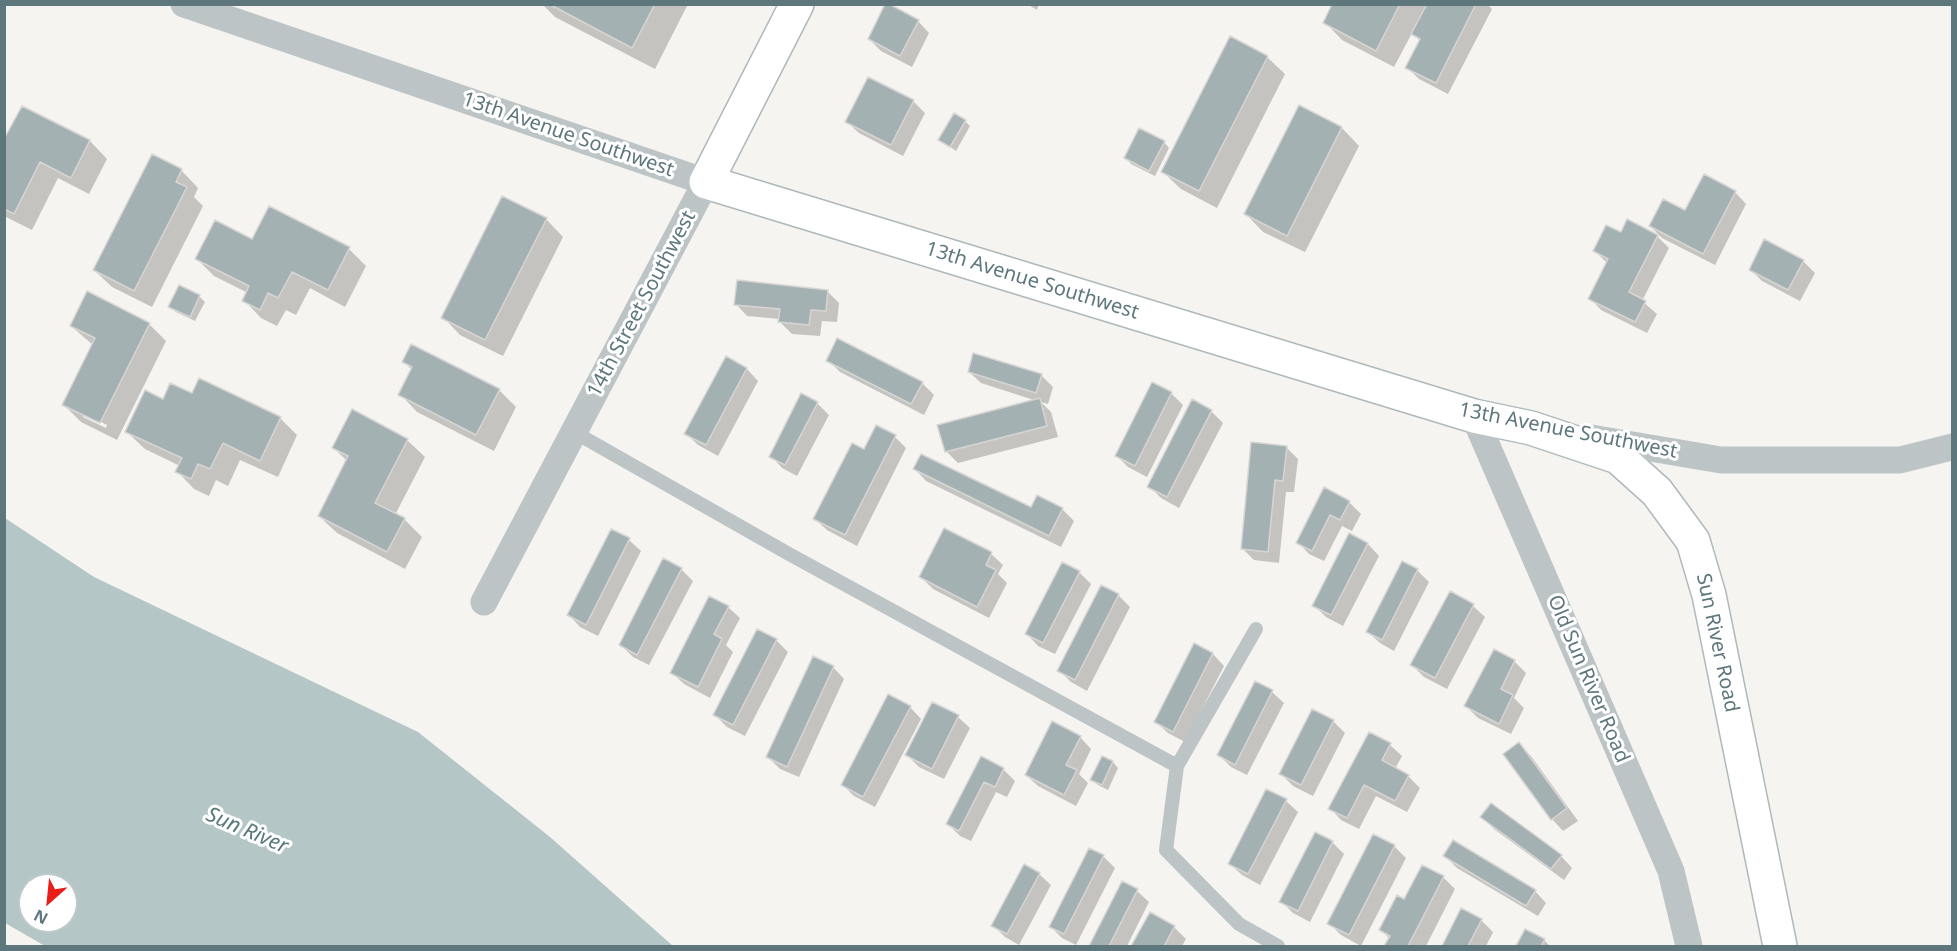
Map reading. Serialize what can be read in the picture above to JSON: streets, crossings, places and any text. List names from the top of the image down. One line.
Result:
{"streets":{"street":["13th Avenue Southwest","14th Street Southwest","Sun River Road","Old Sun River Road"]},"crossings":[["13th Avenue Southwest","14th Street Southwest"],["13th Avenue Southwest","Sun River Road"],["13th Avenue Southwest","Old Sun River Road"]],"water":["Sun River"],"north":"bottom left"}
